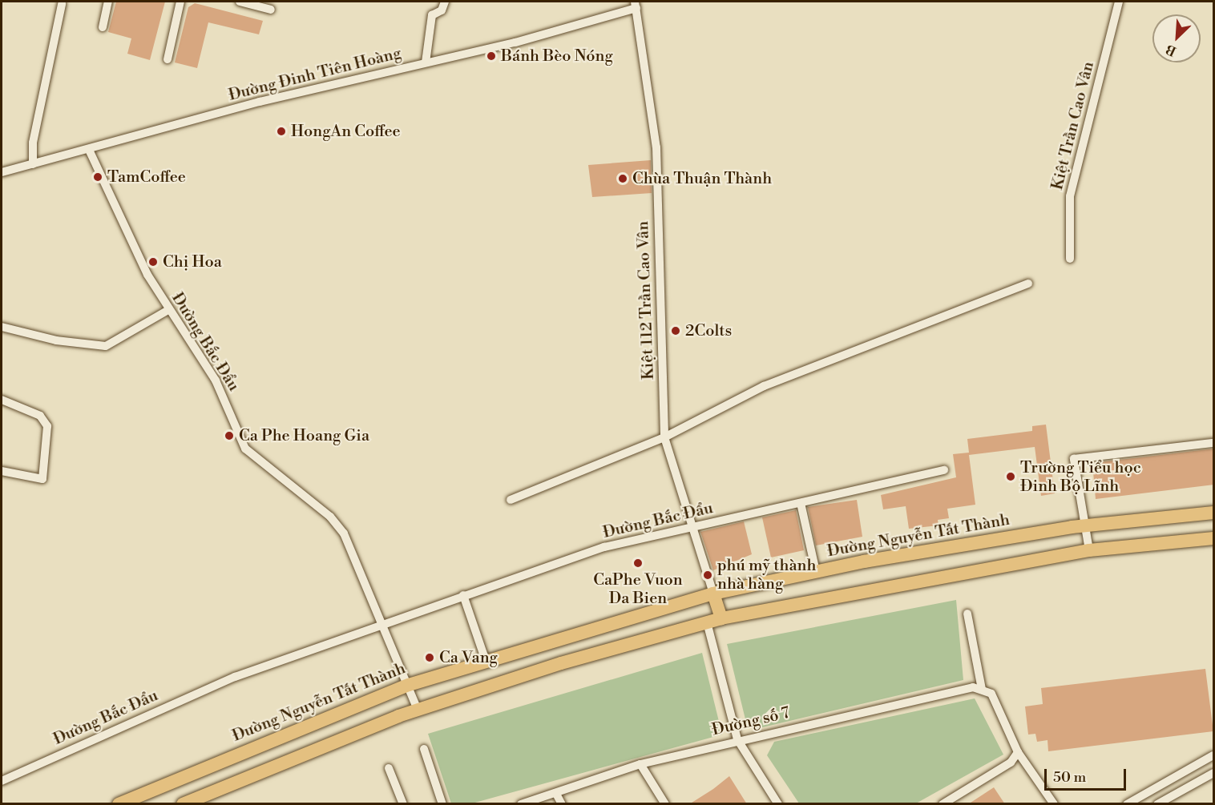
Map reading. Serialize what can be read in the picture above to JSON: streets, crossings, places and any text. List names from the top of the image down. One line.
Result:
{"streets":{"main road":["Đường Nguyễn Tất Thành"],"street":["Đường Đinh Tiên Hoàng","Kiệt Trần Cao Vân","Kiệt 112 Trần Cao Vân","Đường Bắc Đẩu","Đường số 7"]},"crossings":[["Đường Đinh Tiên Hoàng","Kiệt 112 Trần Cao Vân"],["Đường Đinh Tiên Hoàng","Đường Bắc Đẩu"],["Kiệt 112 Trần Cao Vân","Đường Bắc Đẩu"],["Kiệt 112 Trần Cao Vân","Đường Nguyễn Tất Thành"],["Đường Bắc Đẩu","Đường Nguyễn Tất Thành"]],"places":["Bánh Bèo Nóng","HongAn Coffee","TamCoffee","Chùa Thuận Thành","Chị Hoa","2Colts","Ca Phe Hoang Gia","Trường Tiểu học Đinh Bộ Lĩnh","CaPhe Vuon Da Bien","phú mỹ thành nhà hàng","Ca Vang"],"scale_bar":"50 m","north":"bottom left"}
